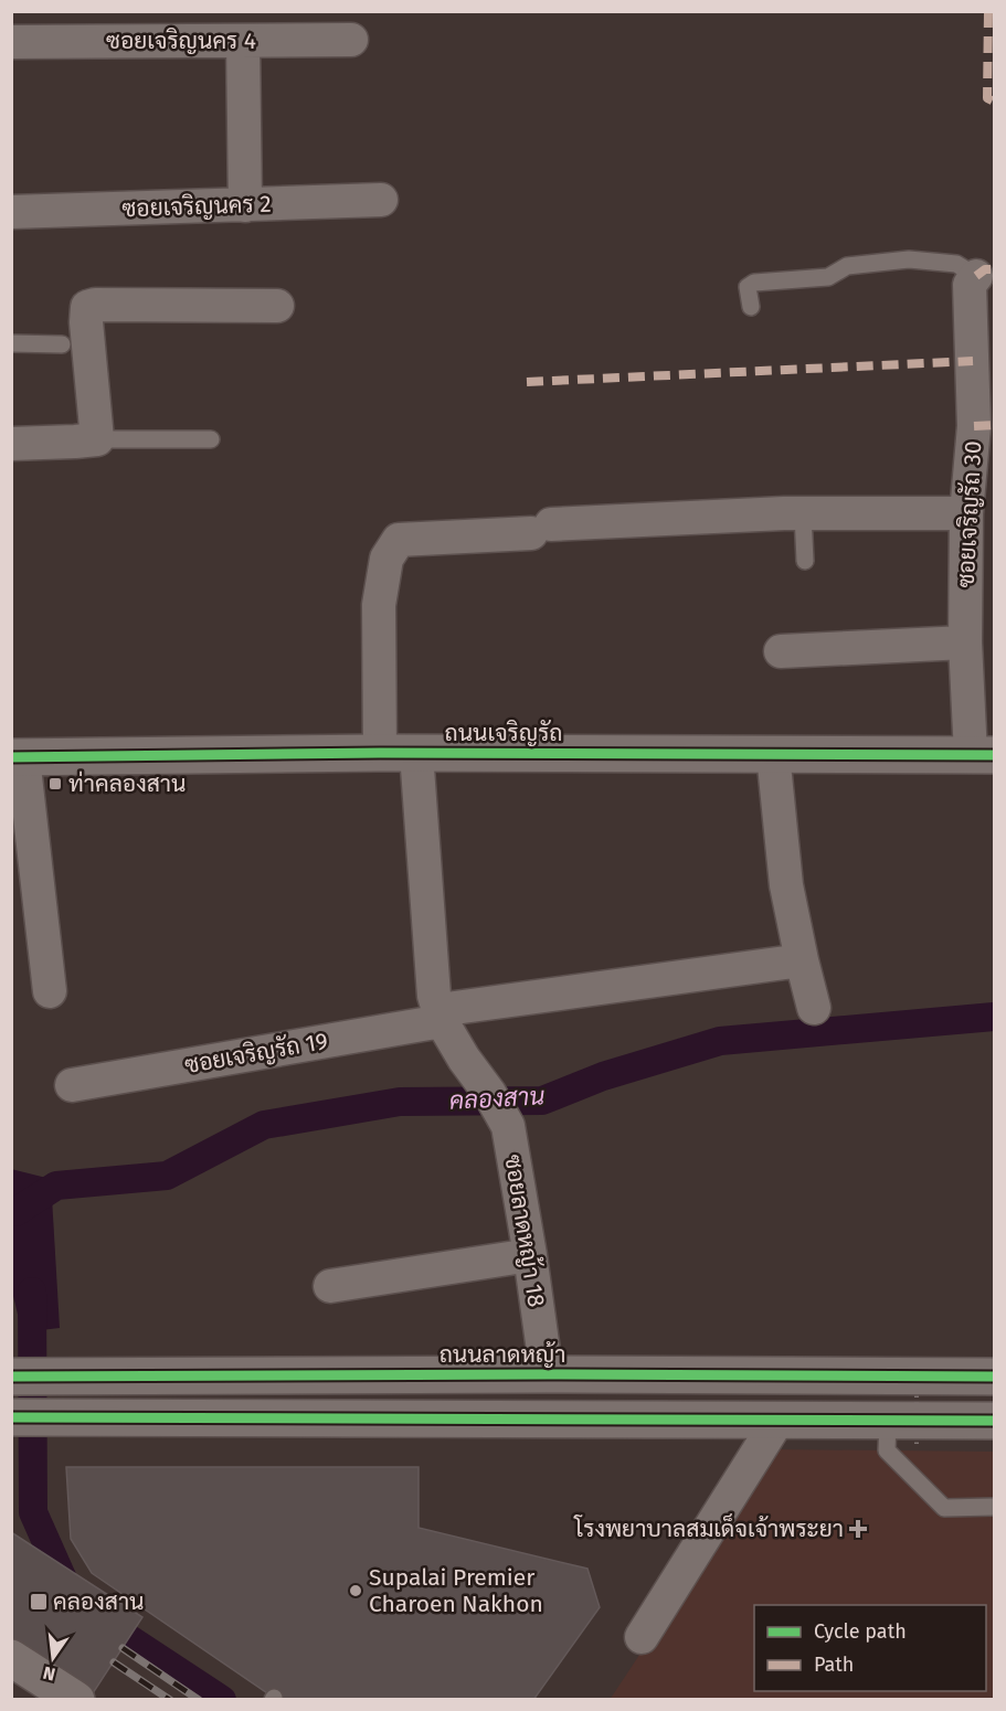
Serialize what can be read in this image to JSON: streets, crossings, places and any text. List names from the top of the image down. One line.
{"streets":{"main road":["ถนนเจริญรัถ","ถนนลาดหญ้า"],"street":["ซอยเจริญนคร 4","ซอยเจริญนคร 2","ซอยเจริญรัถ 30","ซอยเจริญรัถ 19","ซอยลาดหญ้า 18"]},"crossings":[["ซอยเจริญรัถ 30","ถนนเจริญรัถ"],["ซอยเจริญรัถ 19","ซอยลาดหญ้า 18"],["ซอยลาดหญ้า 18","ถนนลาดหญ้า"]],"water":["คลองสาน"],"places":{"transit":["ท่าคลองสาน","คลองสาน"],"health":["โรงพยาบาลสมเด็จเจ้าพระยา"],"other":["Supalai Premier Charoen Nakhon"]},"legend":["Cycle path","Path"],"north":"bottom"}
